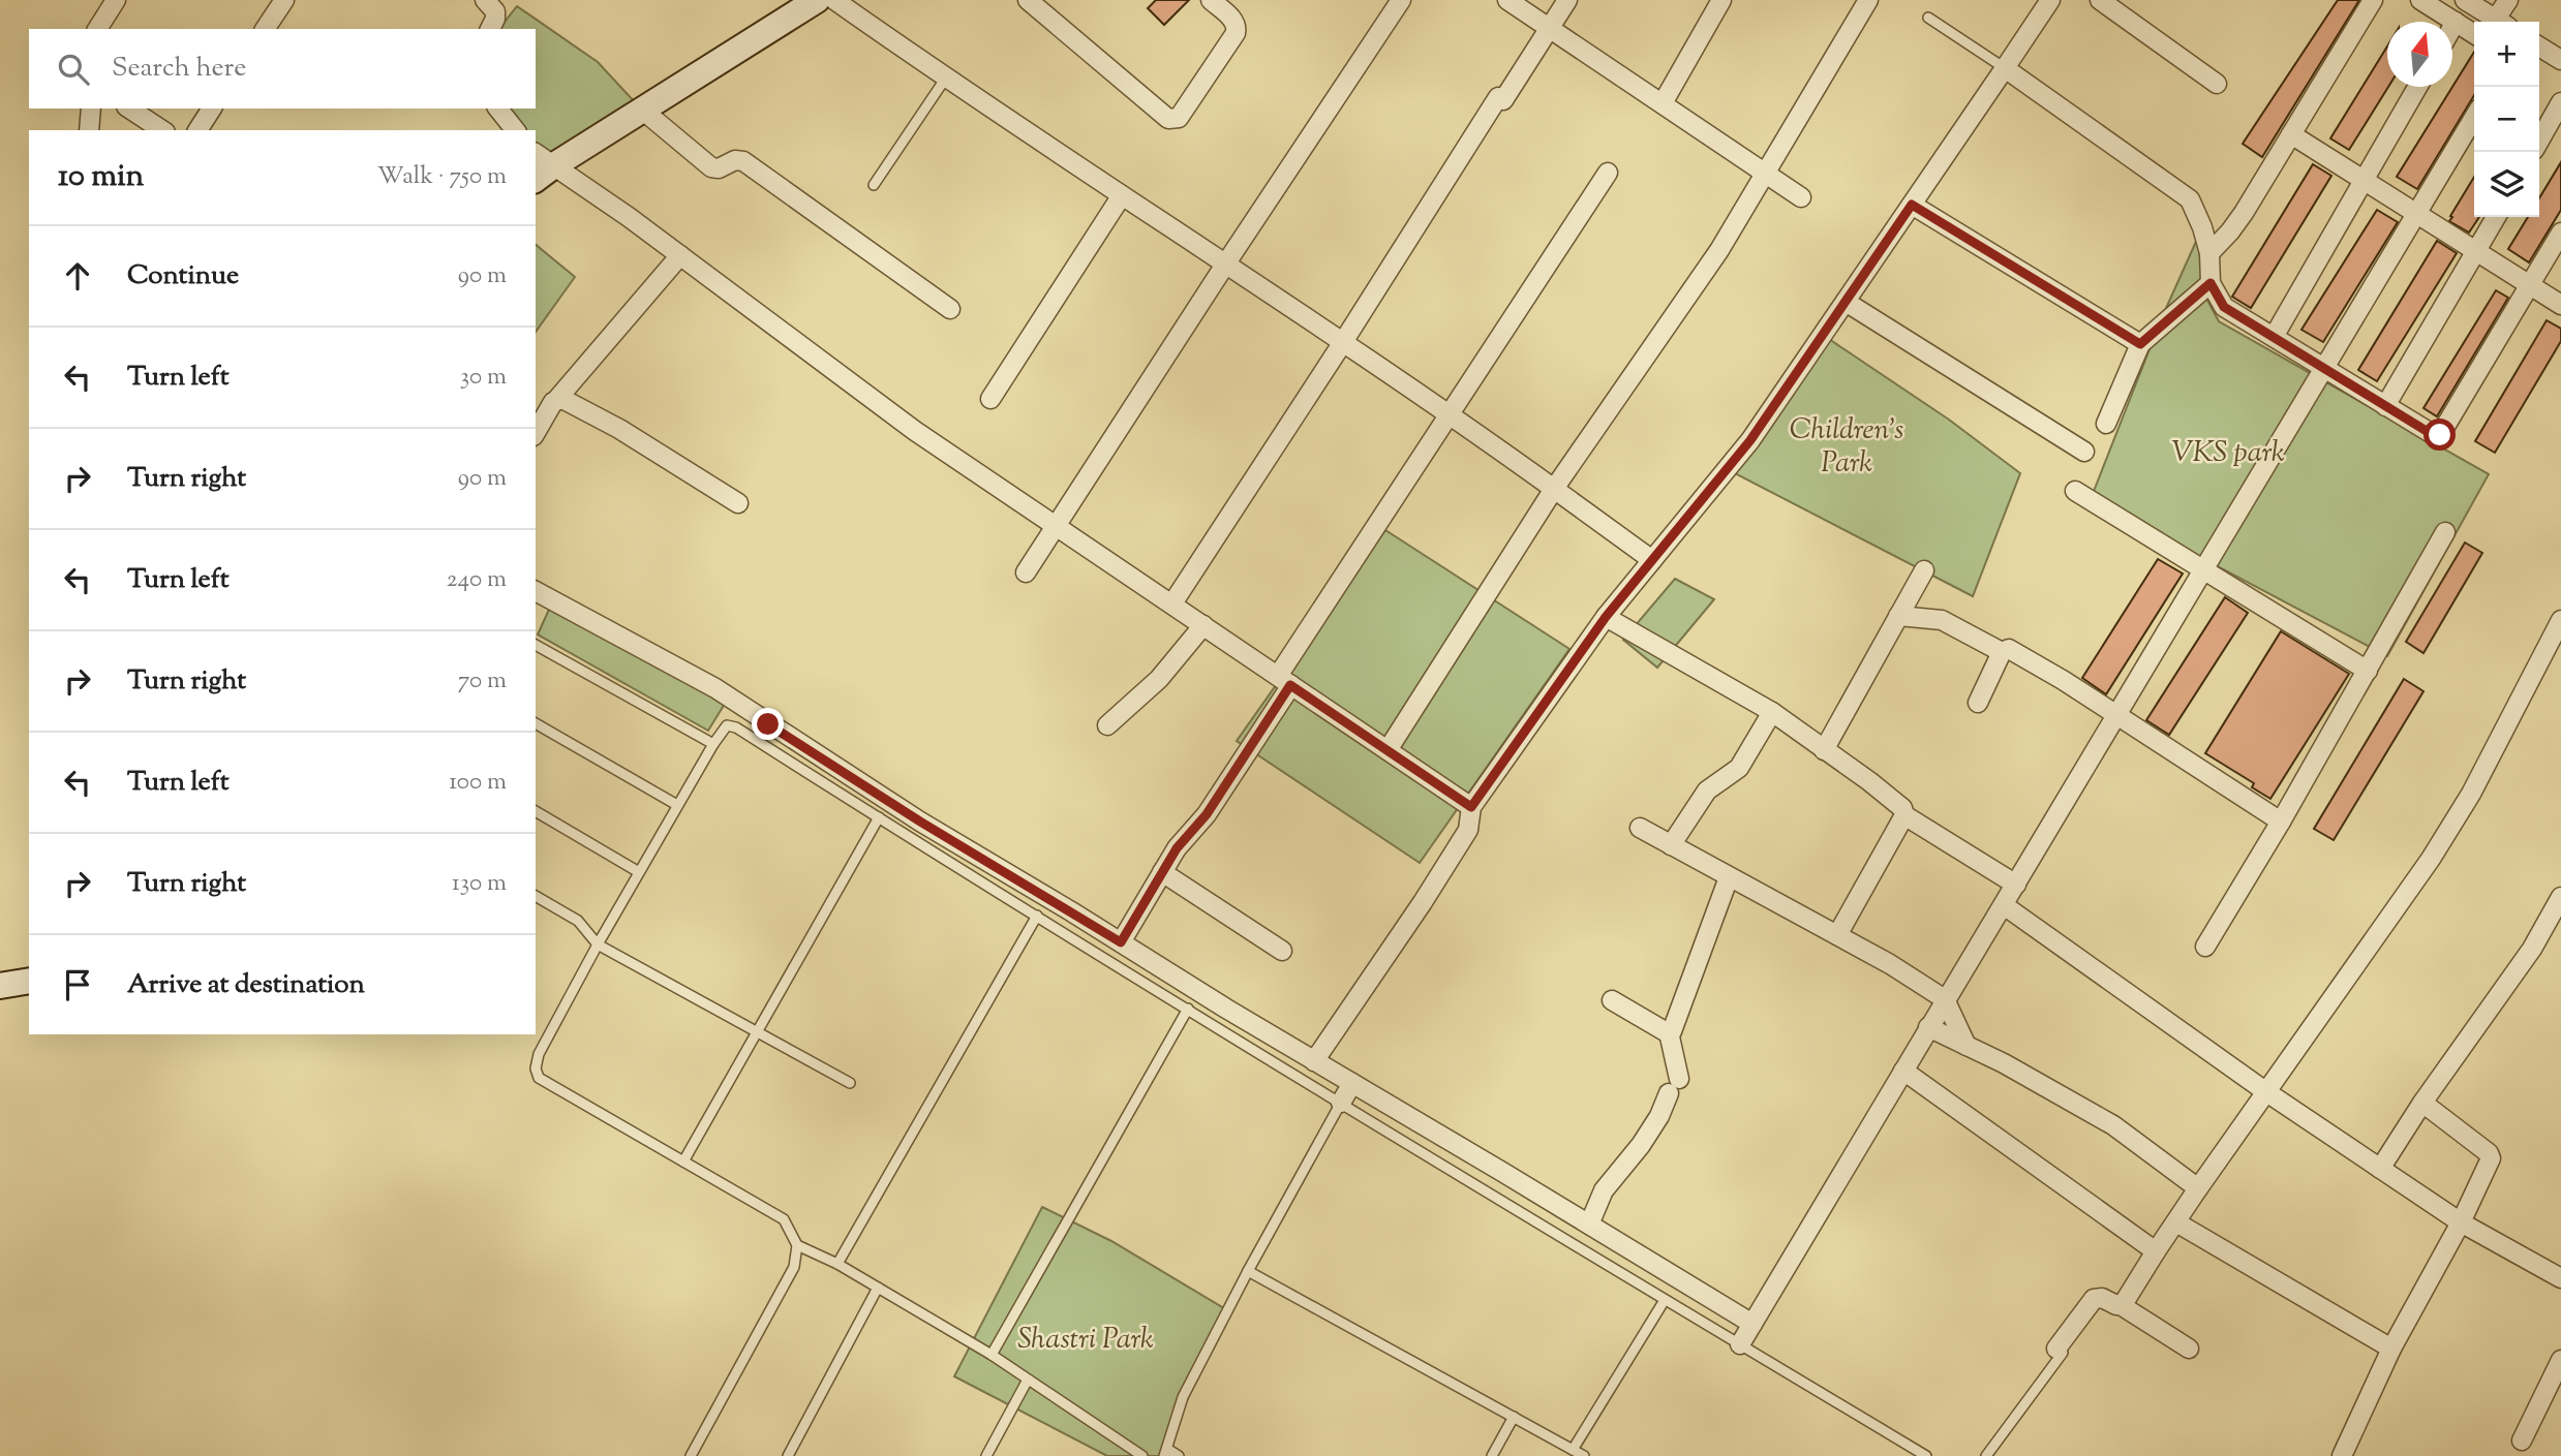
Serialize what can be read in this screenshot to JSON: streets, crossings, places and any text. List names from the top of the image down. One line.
{"parks":["Children's Park","VKS park","Shastri Park"],"north":"top","page":{"map_buttons":["+","−"],"search":"Search here","heading":["10 min","Walk · 750 m"],"list":[["Continue","90 m"],["Turn left","30 m"],["Turn right","90 m"],["Turn left","240 m"],["Turn right","70 m"],["Turn left","100 m"],["Turn right","130 m"],"Arrive at destination"]}}
